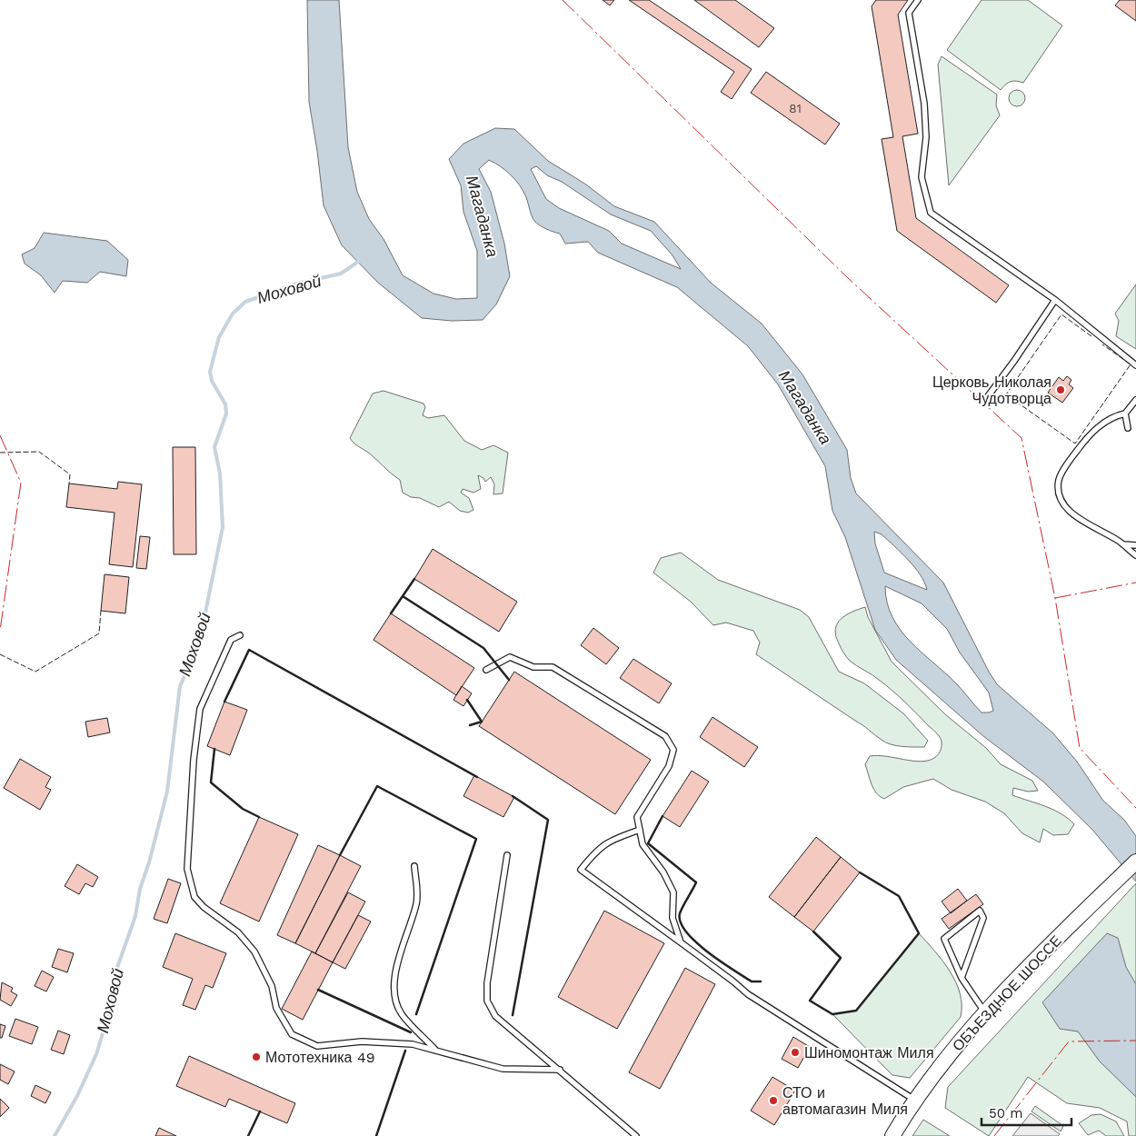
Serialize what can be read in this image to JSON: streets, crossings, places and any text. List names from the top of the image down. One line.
{"streets":{"street":["ОБЪЕЗДНОЕ ШОССЕ"]},"water":["Магаданка","Моховой"],"places":["Церковь Николая Чудотворца","Шиномонтаж Миля","Мототехника 49","СТО и автомагазин Миля"],"house_numbers":["81"],"scale_bar":"50 m"}
